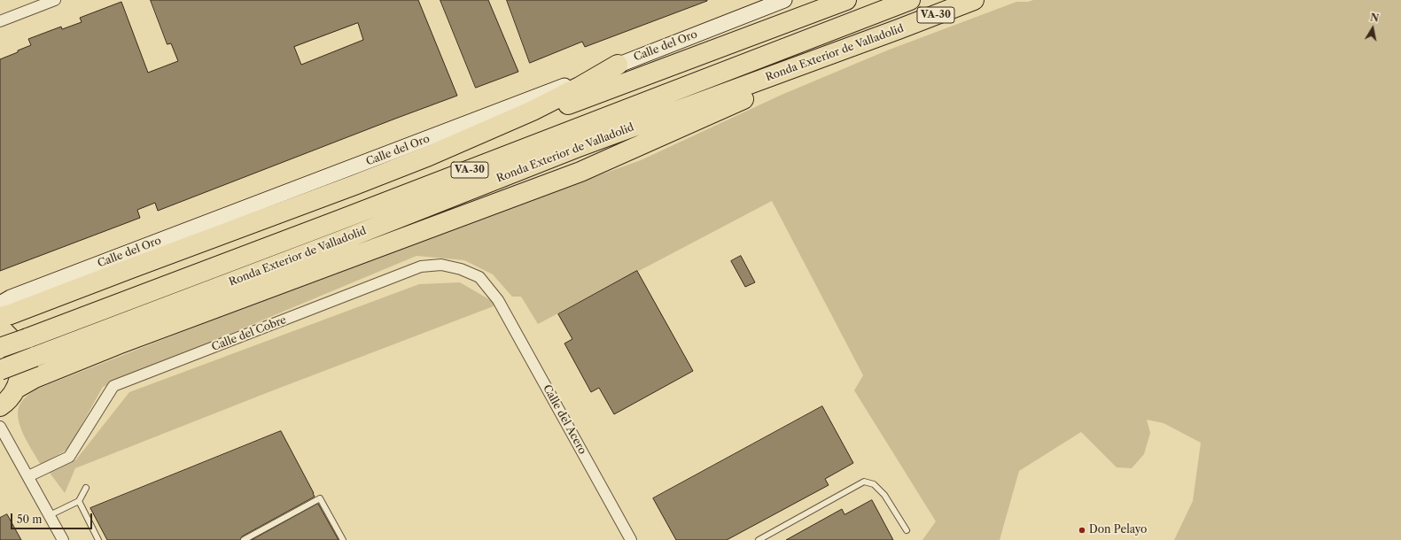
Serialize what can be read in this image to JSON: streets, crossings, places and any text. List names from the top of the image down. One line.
{"streets":{"highway":["VA-30","Ronda Exterior de Valladolid"],"street":["Calle del Oro","Calle del Cobre","Calle del Acero"]},"crossings":[["Calle del Cobre","Calle del Acero"]],"places":["Don Pelayo"],"scale_bar":"50 m","north":"top"}
